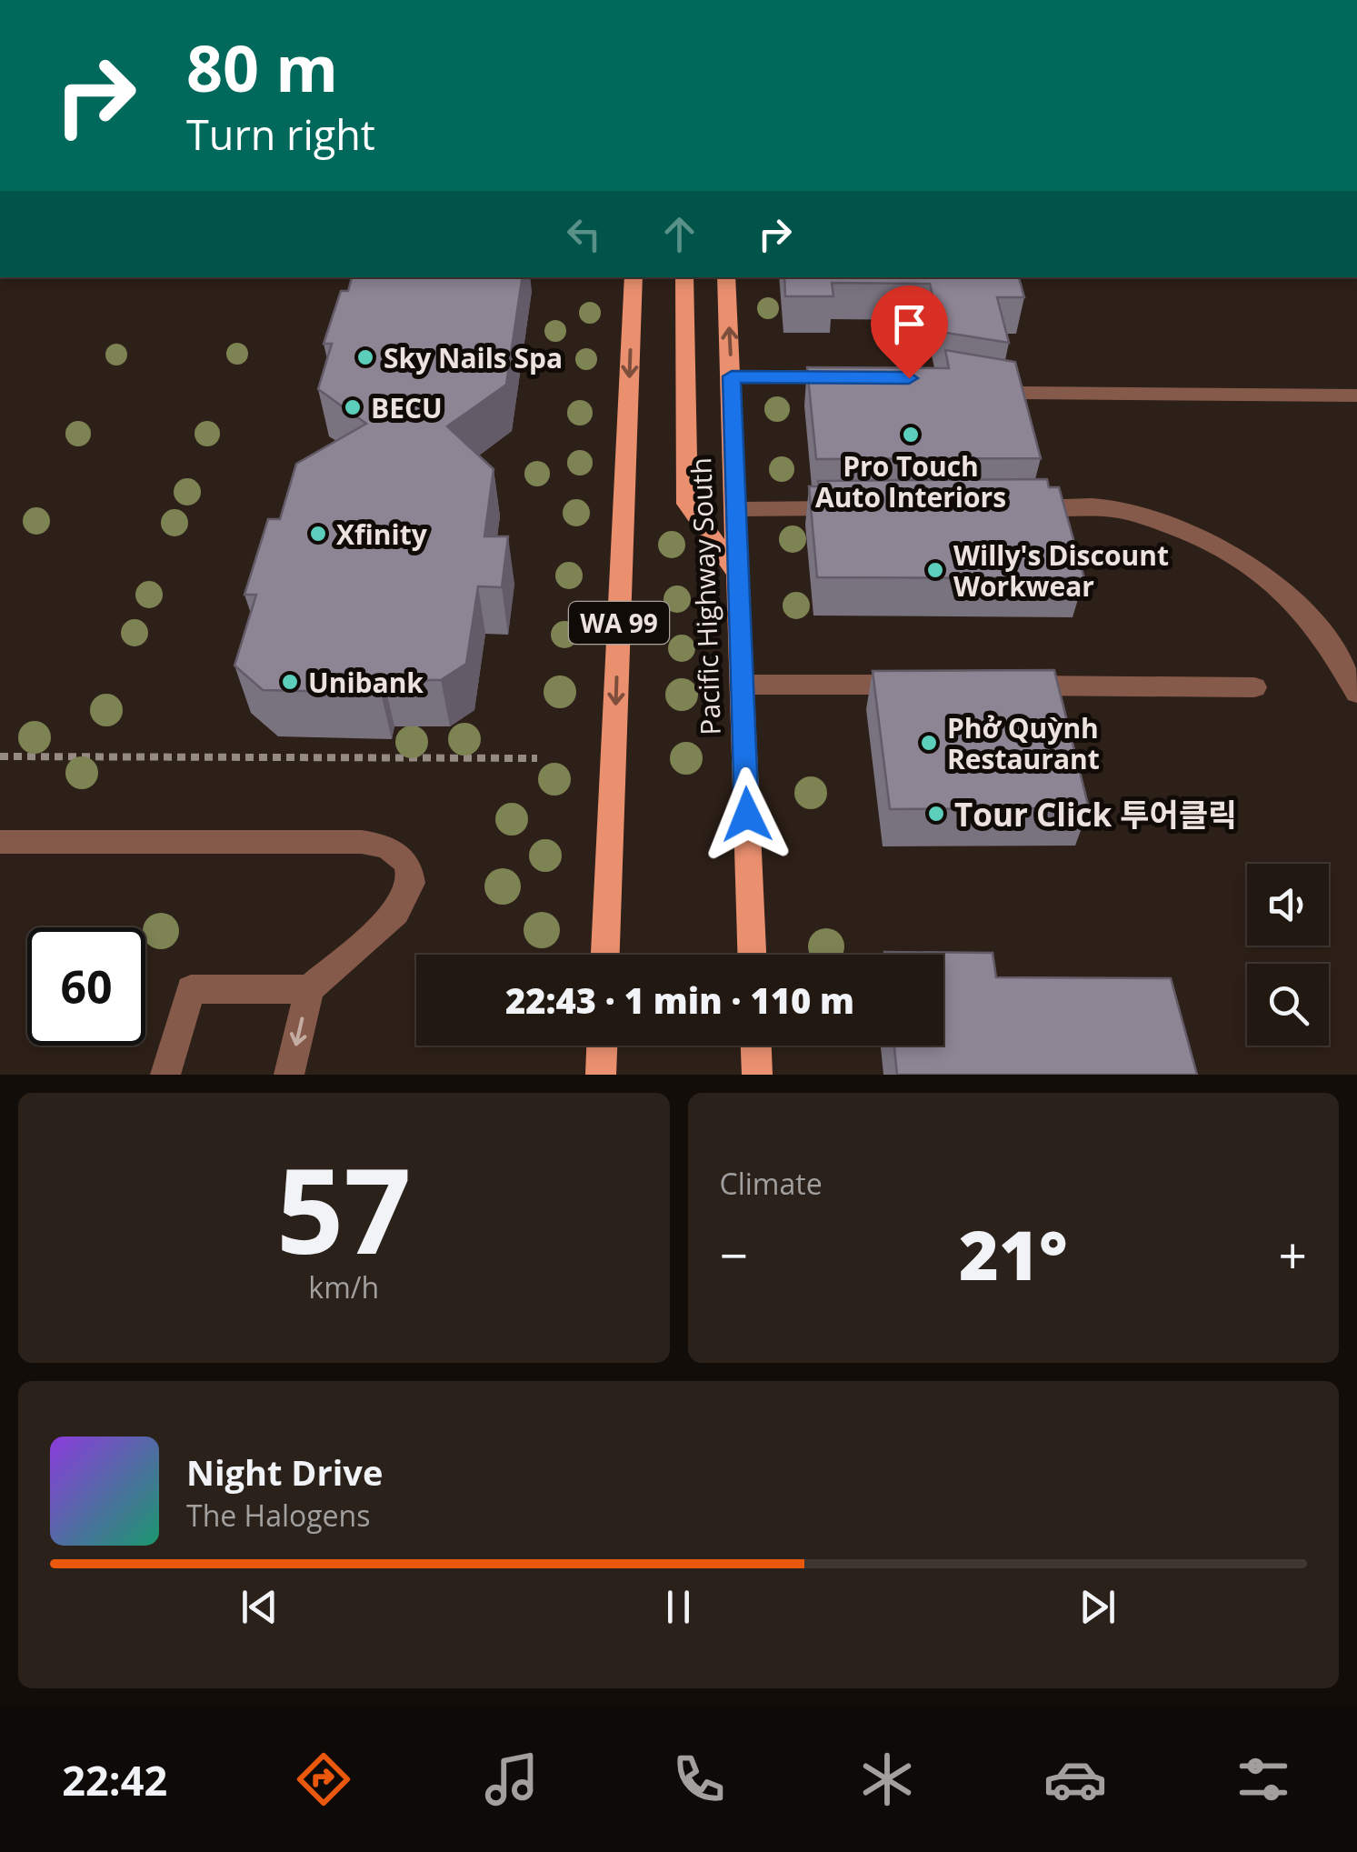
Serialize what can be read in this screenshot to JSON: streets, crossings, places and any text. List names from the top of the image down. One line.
{"streets":{"main road":["Pacific Highway South","WA 99"]},"places":["Sky Nails Spa","BECU","Pro Touch Auto Interiors","Xfinity","Willy's Discount Workwear","Unibank","Phở Quỳnh Restaurant","Tour Click 투어클릭"],"page":{"turn":["80 m","Turn right"],"limit":"60","trip":"22:43 · 1 min · 110 m","tile":[["57","km/h"],"Climate"],"heat":["−","21°","+"],"song":["Night Drive","The Halogens"],"tabs":"22:42"}}
